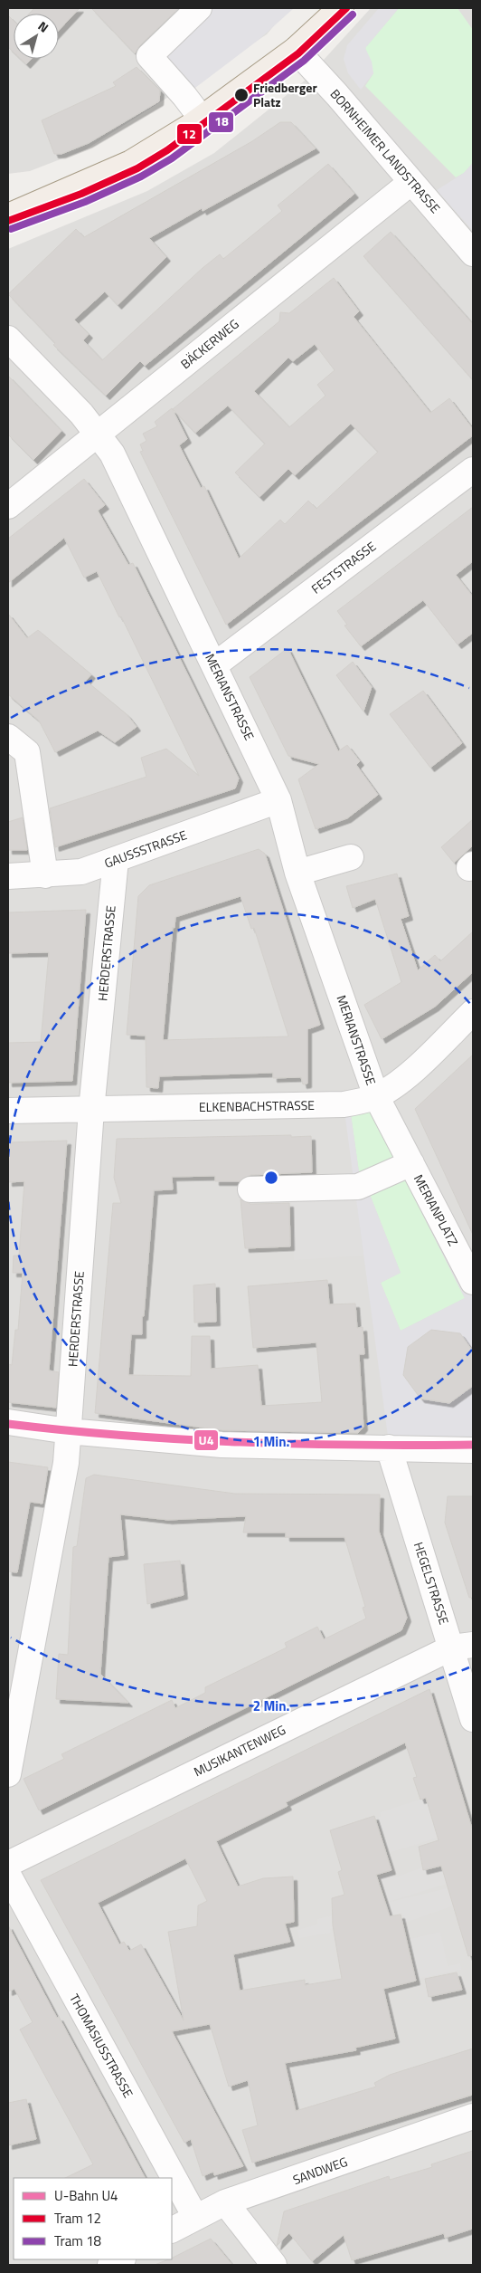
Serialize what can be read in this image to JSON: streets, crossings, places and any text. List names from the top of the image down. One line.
{"streets":{"street":["BORNHEIMER LANDSTRASSE","BÄCKERWEG","FESTSTRASSE","MERIANSTRASSE","GAUSSSTRASSE","HERDERSTRASSE","ELKENBACHSTRASSE","MERIANPLATZ","HEGELSTRASSE","MUSIKANTENWEG","THOMASIUSSTRASSE","SANDWEG"]},"crossings":[["BORNHEIMER LANDSTRASSE","BÄCKERWEG"],["BÄCKERWEG","MERIANSTRASSE"],["FESTSTRASSE","MERIANSTRASSE"],["MERIANSTRASSE","GAUSSSTRASSE"],["MERIANSTRASSE","ELKENBACHSTRASSE"],["MERIANSTRASSE","MERIANPLATZ"],["GAUSSSTRASSE","HERDERSTRASSE"],["HERDERSTRASSE","ELKENBACHSTRASSE"],["ELKENBACHSTRASSE","MERIANPLATZ"],["HEGELSTRASSE","MUSIKANTENWEG"],["THOMASIUSSTRASSE","SANDWEG"]],"places":["Friedberger Platz"],"lines":["tram line 12","tram line 18","metro line U4"],"legend":["U-Bahn U4","Tram 12","Tram 18"],"north":"top right","rings":["1 Min.","2 Min."]}
